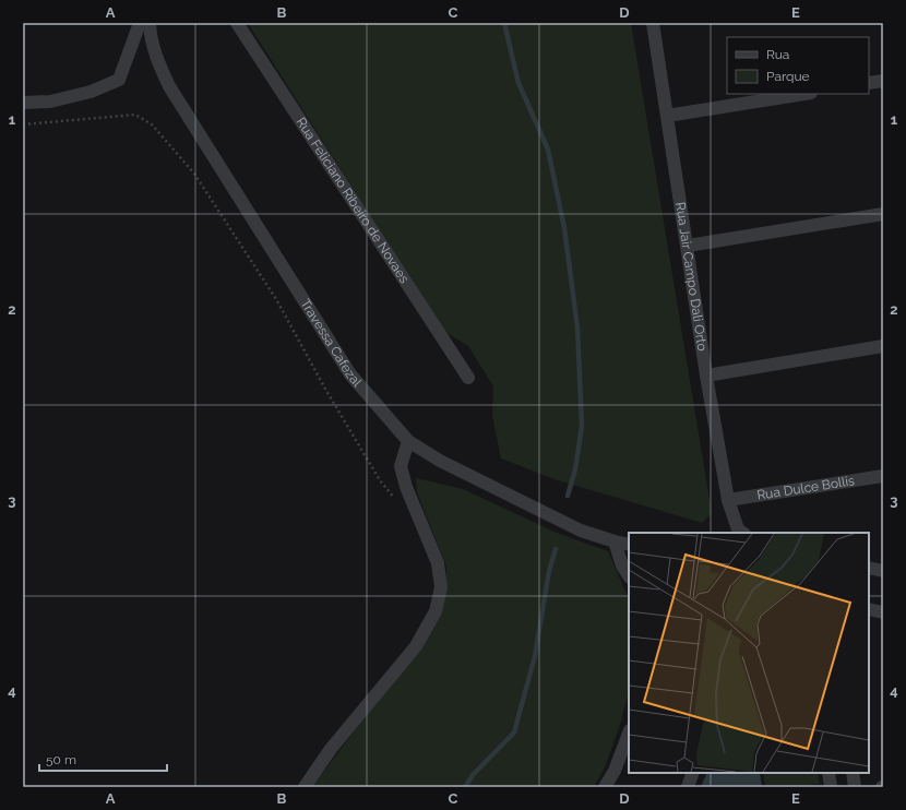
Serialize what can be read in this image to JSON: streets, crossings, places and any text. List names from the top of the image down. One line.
{"streets":{"street":["Rua Feliciano Ribeiro de Novaes","Rua Jair Campo Dali Orto","Travessa Cafezal","Rua Dulce Bollis"]},"crossings":[["Rua Jair Campo Dali Orto","Rua Dulce Bollis"]],"legend":["Rua","Parque"],"scale_bar":"50 m","grid":{"columns":["A","B","C","D","E"],"rows":["1","2","3","4"]}}
